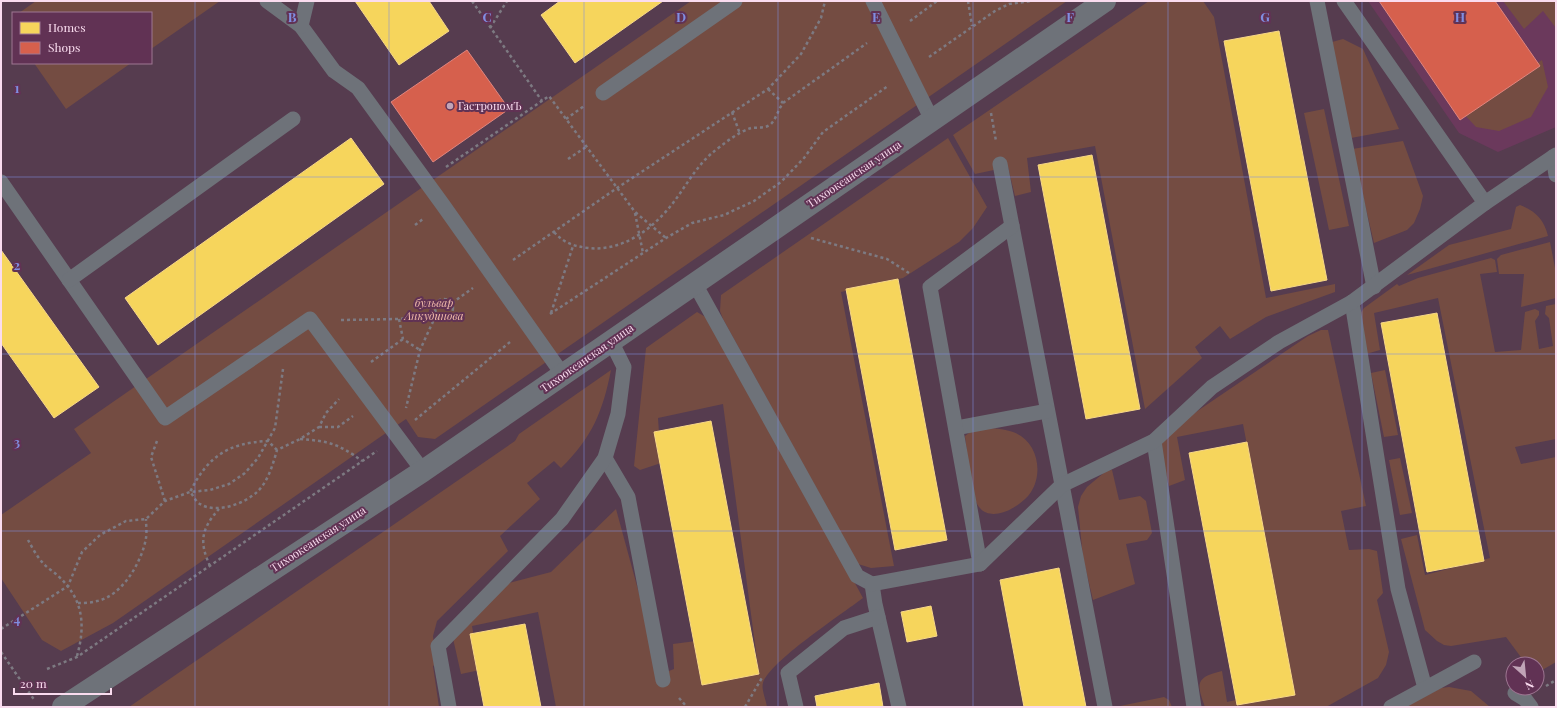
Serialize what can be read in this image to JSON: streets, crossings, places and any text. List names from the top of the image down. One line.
{"streets":{"street":["Тихоокеанская улица"]},"parks":["бульвар Анкудинова"],"places":["ГастрономЪ"],"legend":["Homes","Shops"],"scale_bar":"20 m","north":"bottom right","grid":{"columns":["B","C","D","E","F","G","H"],"rows":["1","2","3","4"]}}
